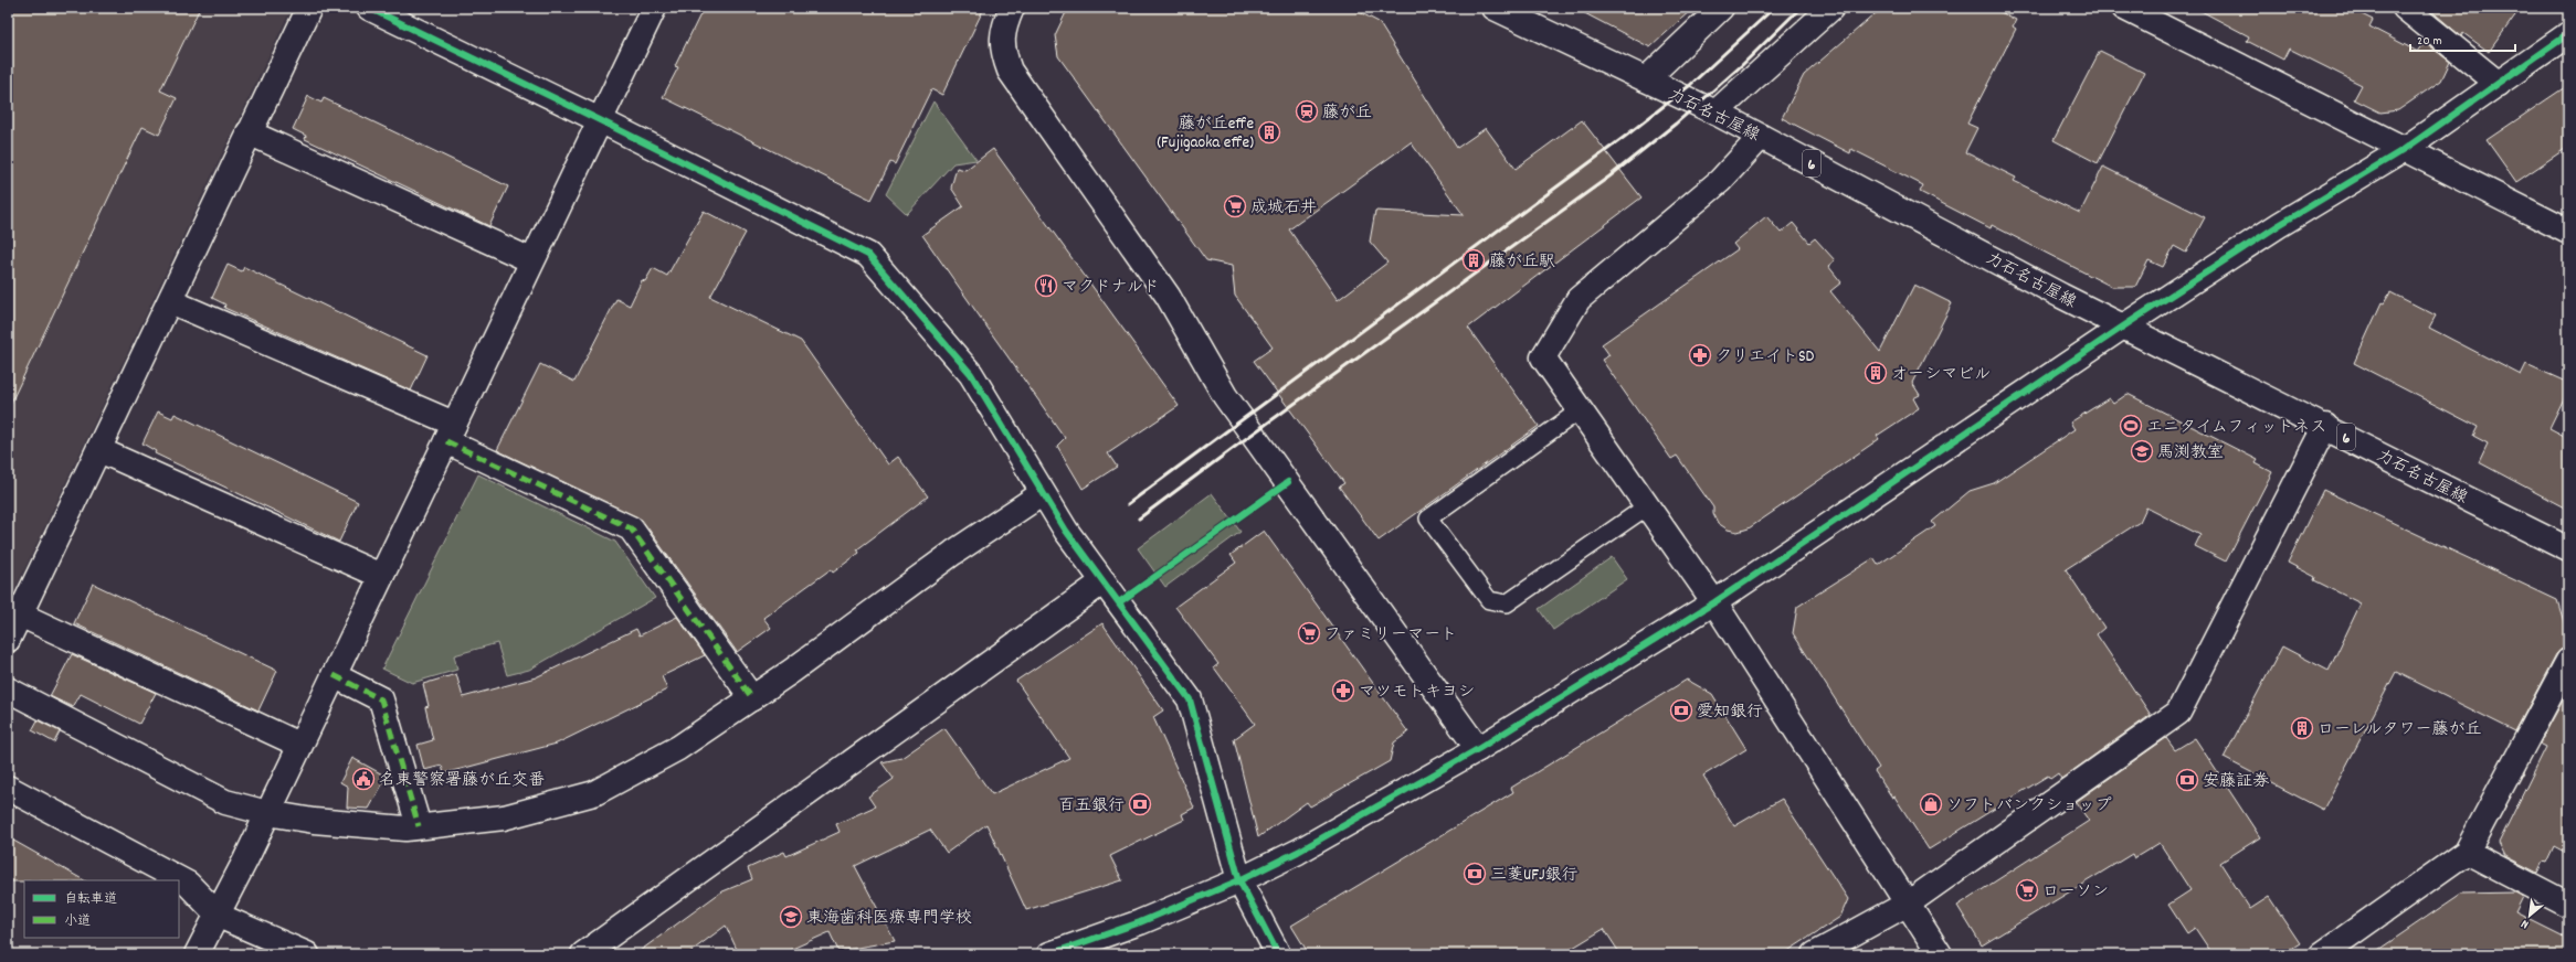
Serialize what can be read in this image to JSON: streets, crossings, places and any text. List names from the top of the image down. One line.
{"streets":{"street":["力石名古屋線","6"]},"places":{"station":["藤が丘"],"building":["藤が丘effe (Fujigaoka effe)","藤が丘駅","オーシマビル","ローレルタワー藤が丘"],"supermarket":["成城石井","ファミリーマート","ローソン"],"restaurant":["マクドナルド"],"pharmacy":["クリエイトSD","マツモトキヨシ"],"sports":["エニタイムフィットネス"],"school or university":["馬渕教室","東海歯科医療専門学校"],"bank":["愛知銀行","安藤証券","百五銀行","三菱UFJ銀行"],"public building":["名東警察署藤が丘交番"],"shop":["ソフトバンクショップ"]},"legend":["自転車道","小道"],"scale_bar":"20 m","north":"bottom left"}
